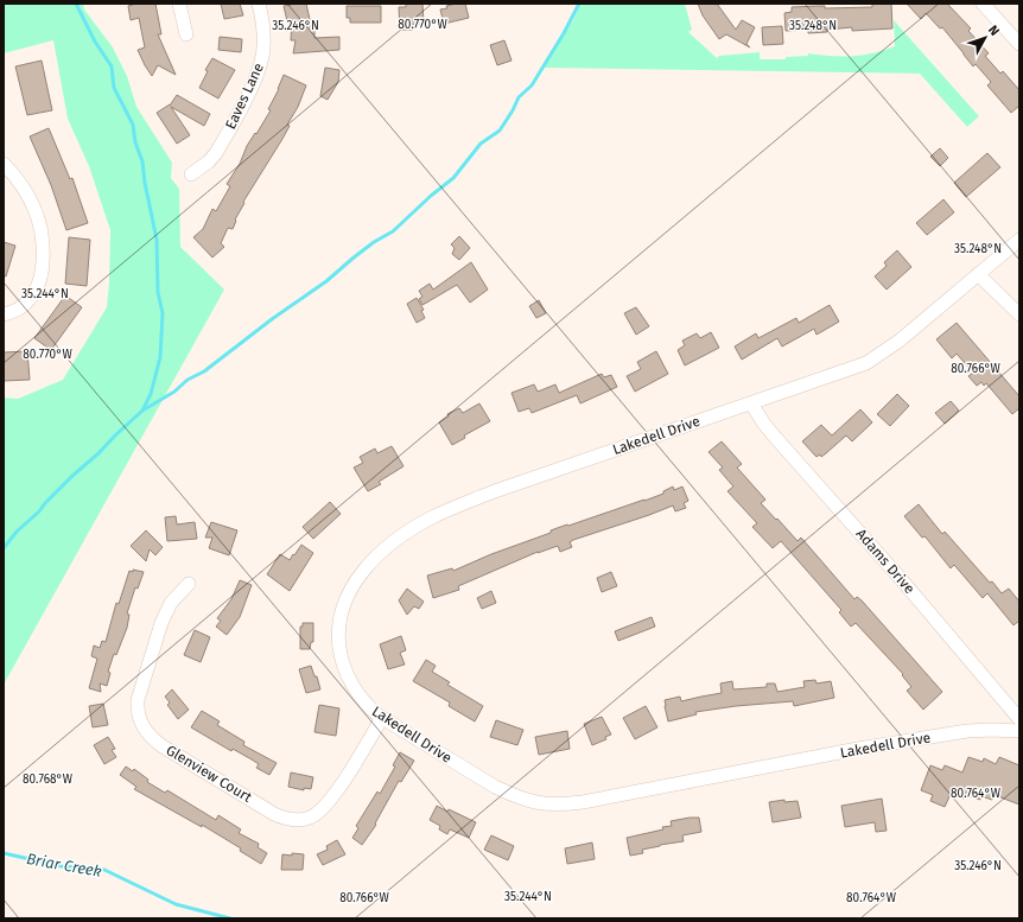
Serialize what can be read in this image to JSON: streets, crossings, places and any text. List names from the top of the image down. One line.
{"streets":{"street":["Eaves Lane","Lakedell Drive","Adams Drive","Glenview Court"]},"crossings":[["Lakedell Drive","Adams Drive"],["Lakedell Drive","Glenview Court"]],"water":["Briar Creek"],"north":"top right","coordinates":["80.770°W","35.246°N","35.248°N","35.244°N","80.766°W","80.768°W","80.764°W"]}
